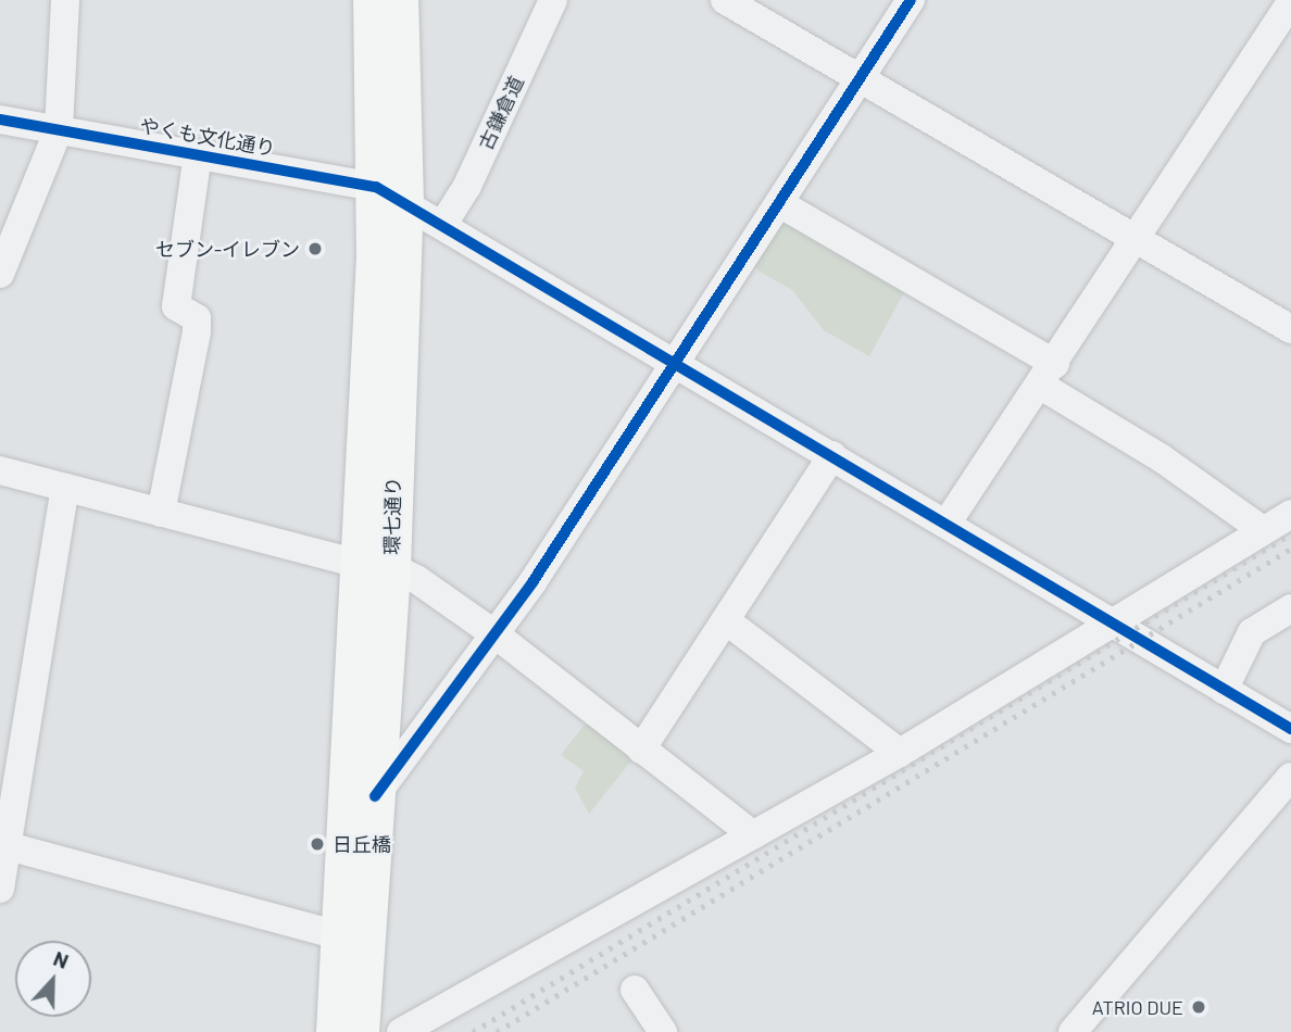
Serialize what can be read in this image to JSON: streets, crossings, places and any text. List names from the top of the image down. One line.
{"streets":{"main road":["環七通り"],"street":["古鎌倉道","やくも文化通り"]},"crossings":[["古鎌倉道","やくも文化通り"],["やくも文化通り","環七通り"]],"places":["セブン-イレブン","日丘橋","ATRIO DUE"],"north":"top"}
